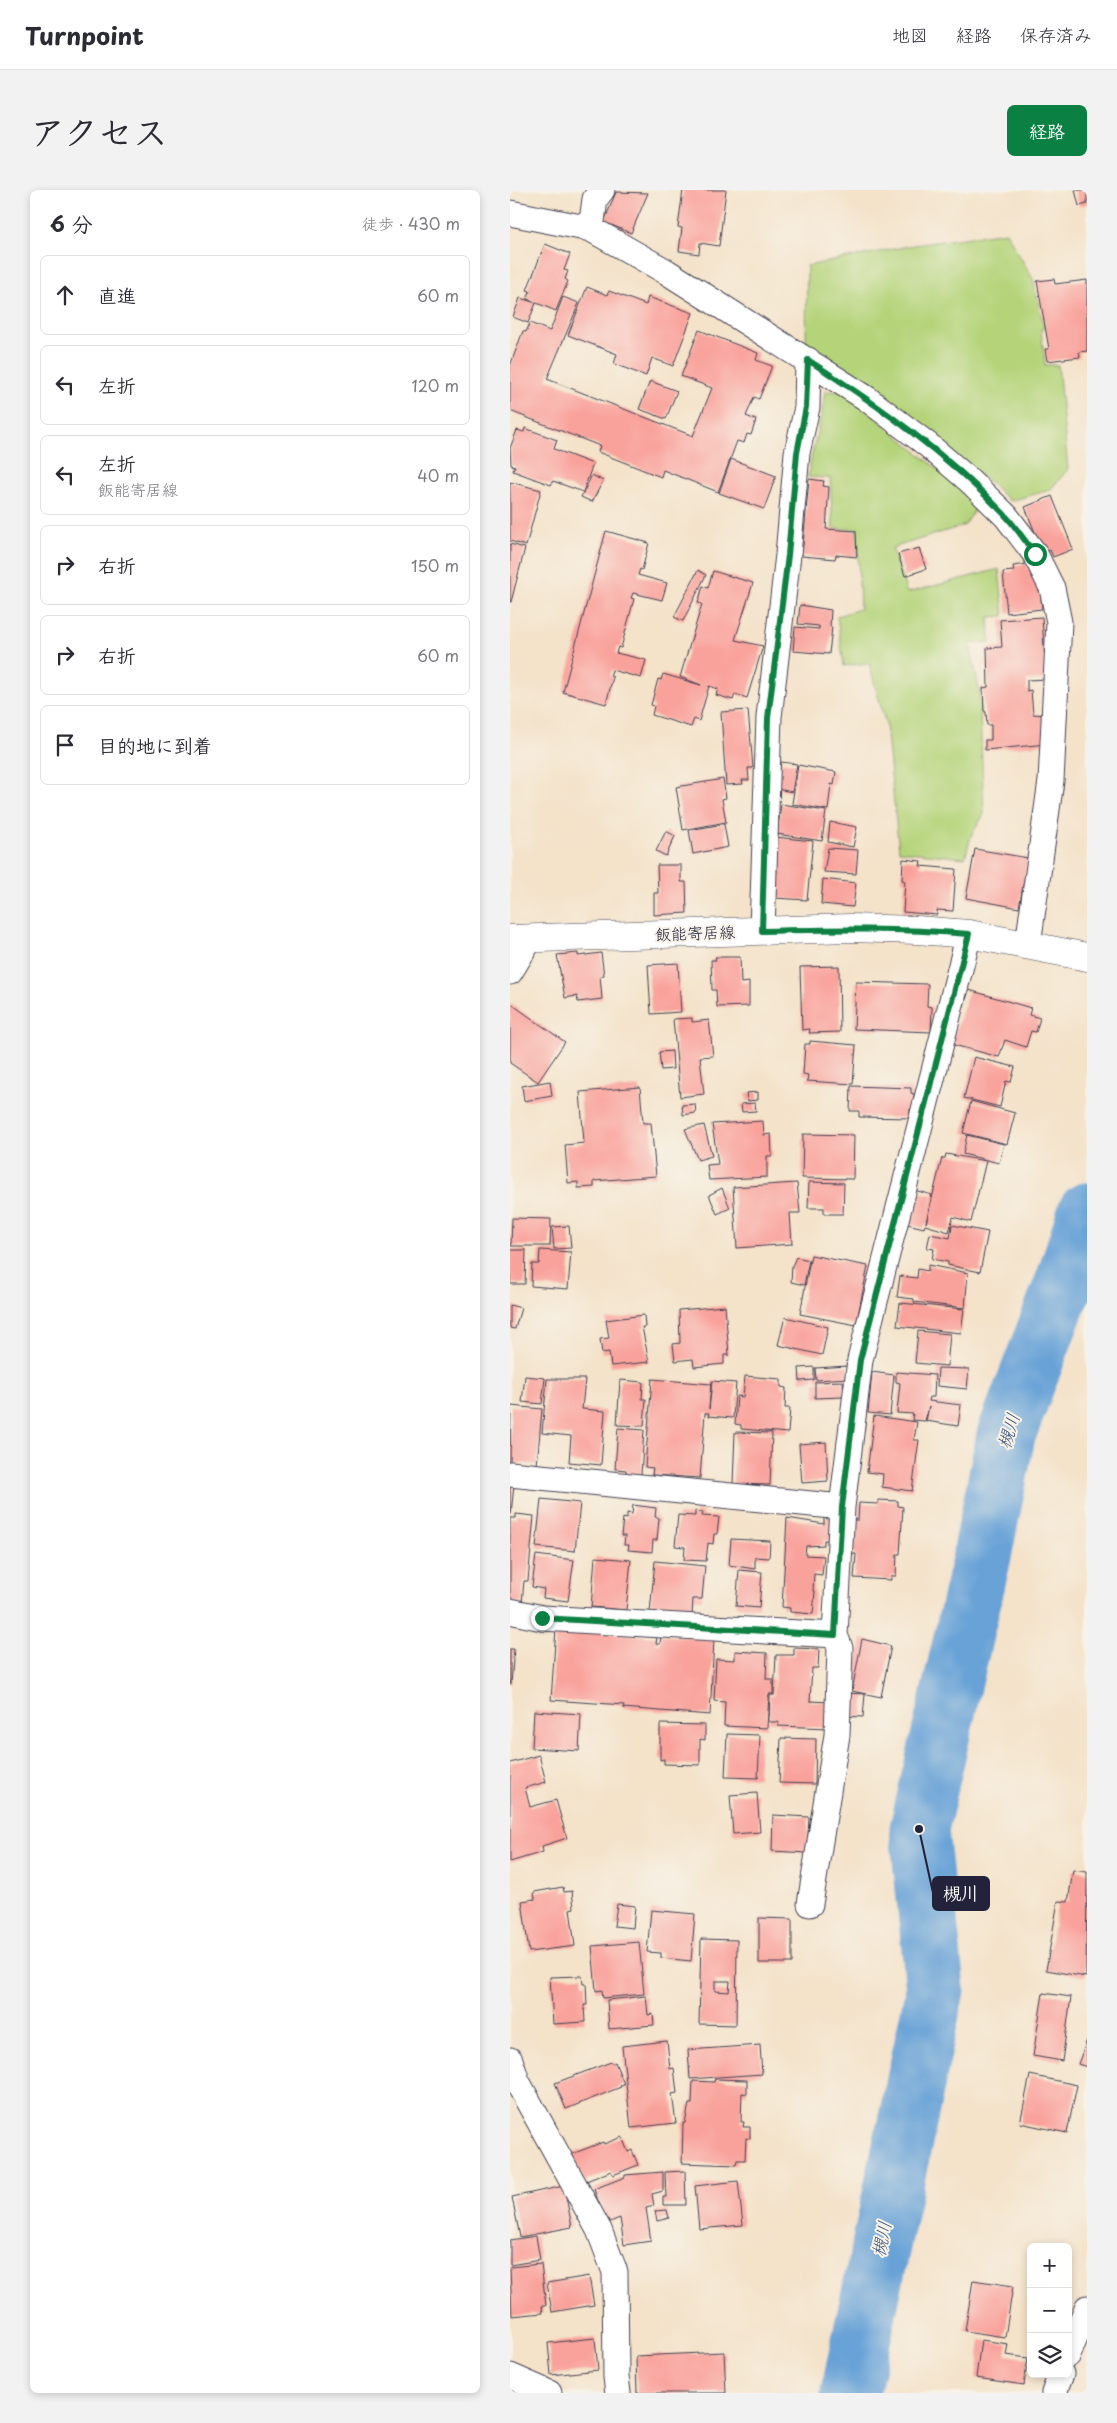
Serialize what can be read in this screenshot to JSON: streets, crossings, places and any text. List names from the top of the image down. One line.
{"streets":{"main road":["飯能寄居線"]},"water":["槻川"],"places":["槻川"],"page":{"header":"Turnpoint","nav":["地図","経路","保存済み"],"title":"アクセス","buttons":"経路","heading":["6 分","徒歩 · 430 m"],"list":[["直進","60 m"],["左折","120 m"],["左折","飯能寄居線","40 m"],["右折","150 m"],["右折","60 m"],"目的地に到着"],"map_buttons":["+","−"]}}
